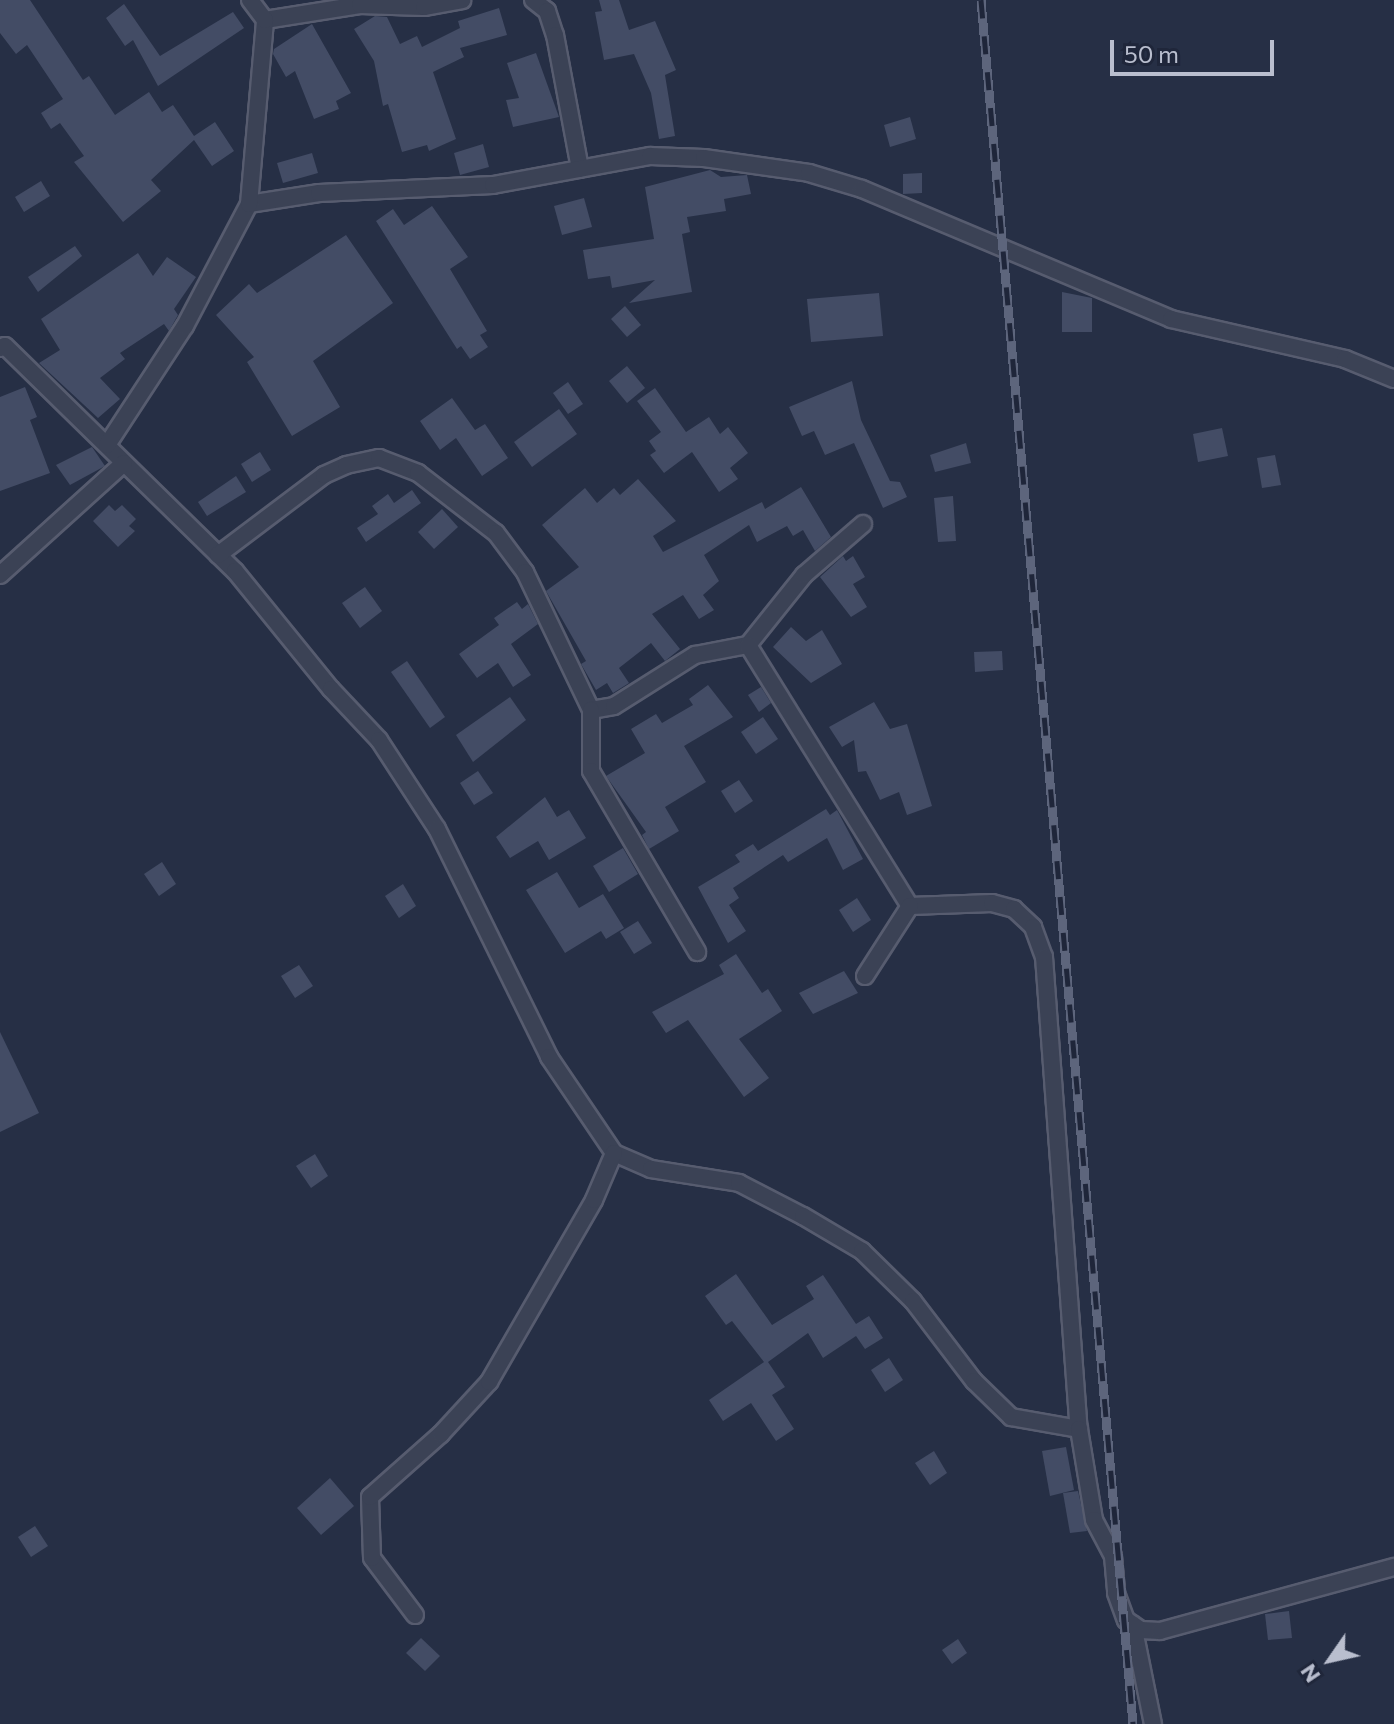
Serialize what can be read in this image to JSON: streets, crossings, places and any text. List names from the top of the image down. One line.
{"scale_bar":"50 m","north":"bottom left"}
